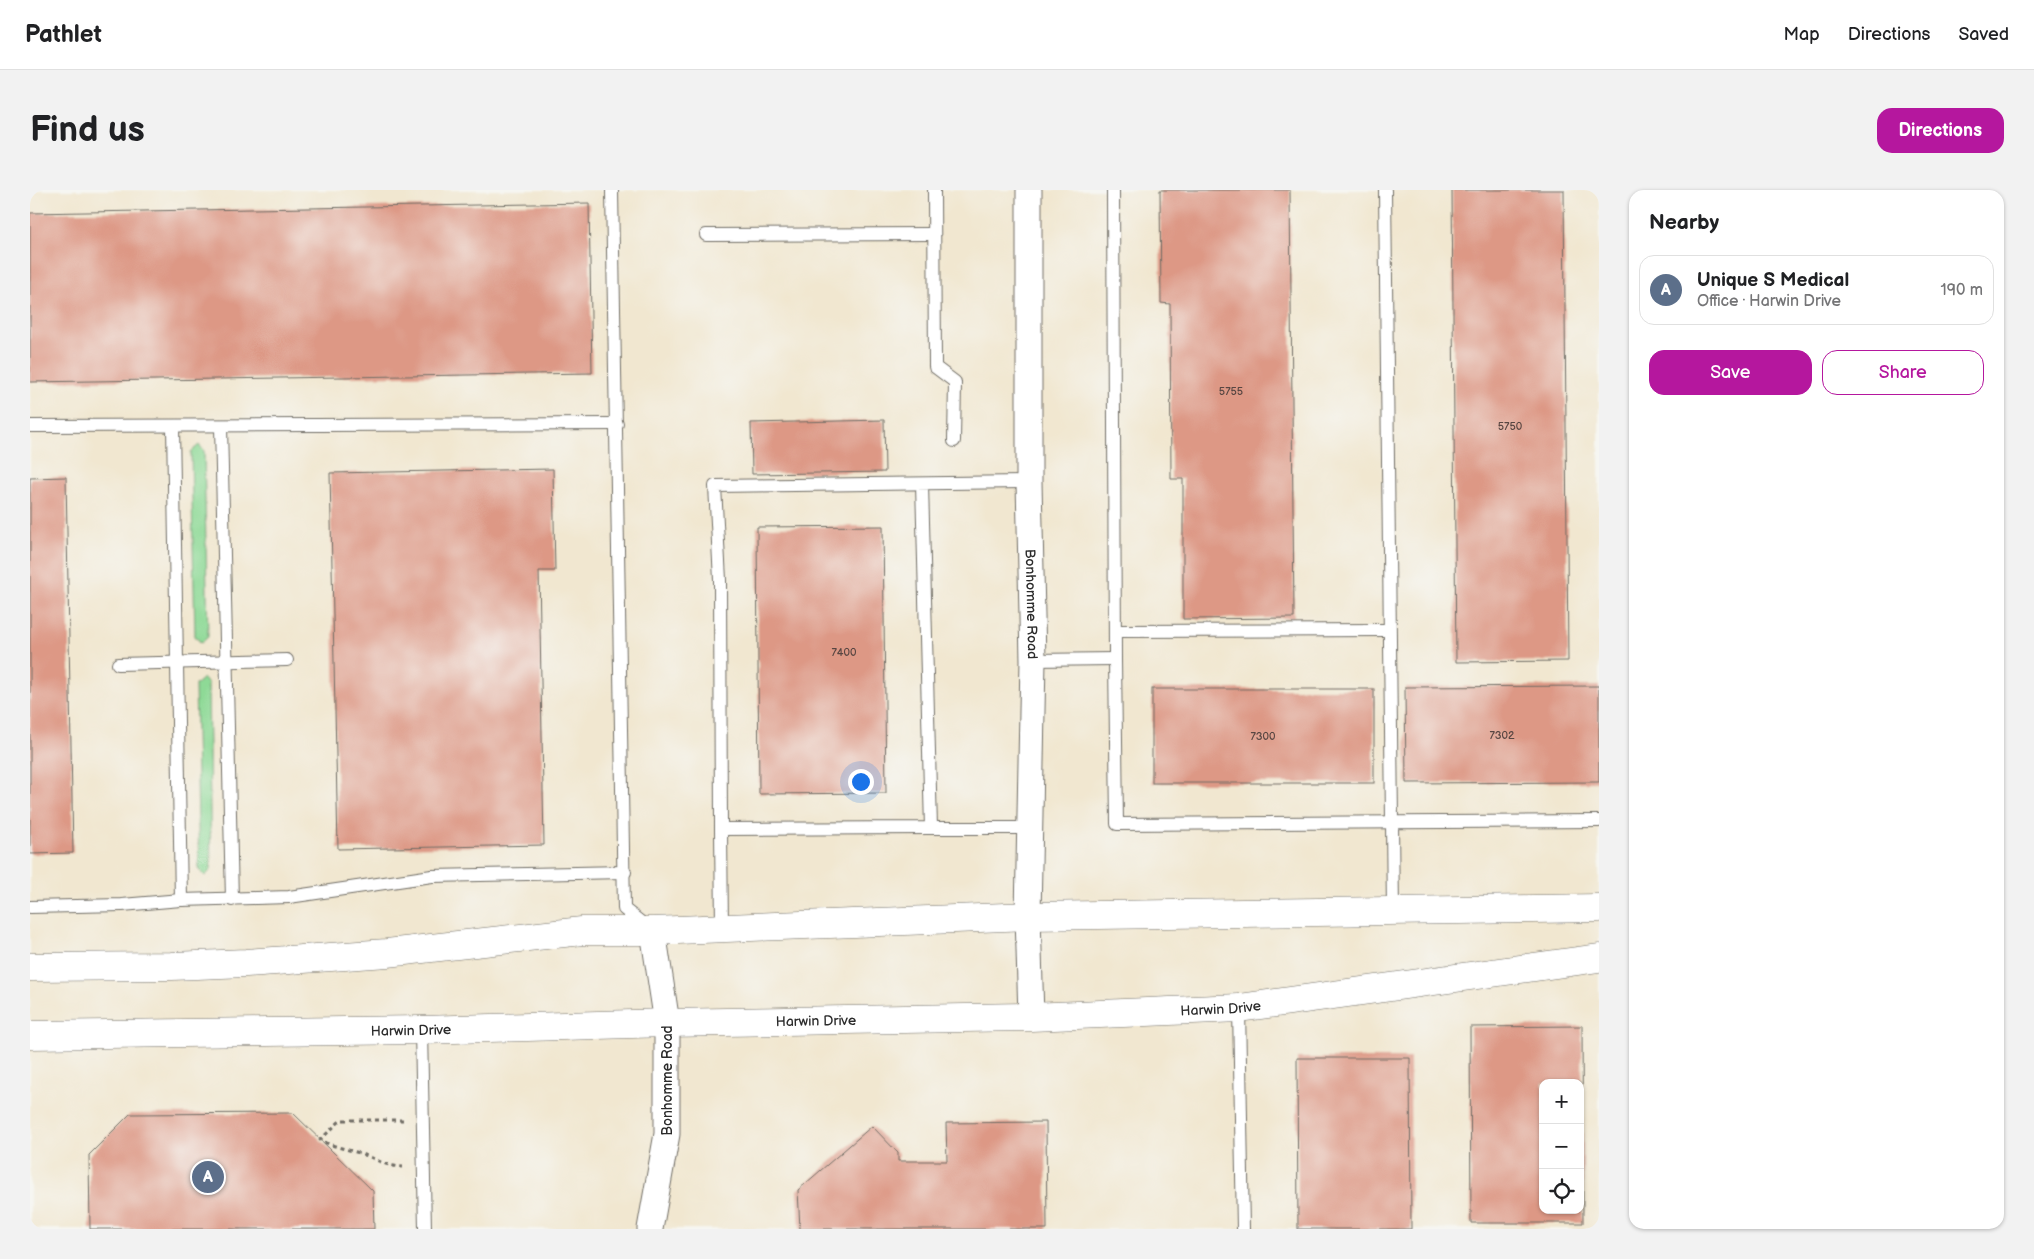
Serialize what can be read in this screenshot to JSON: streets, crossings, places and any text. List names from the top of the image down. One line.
{"streets":{"main road":["Harwin Drive"],"street":["Bonhomme Road"]},"crossings":[["Bonhomme Road","Harwin Drive"]],"house_numbers":["5755","5750","7400","7302","7300"],"page":{"header":"Pathlet","nav":["Map","Directions","Saved"],"buttons":["Directions",["Save","Share"]],"title":"Find us","heading":"Nearby","list":[{"mark":"A","name":"Unique S Medical","note":"Office · Harwin Drive","value":"190 m"}],"map_buttons":["+","−"],"pins":"A"}}
